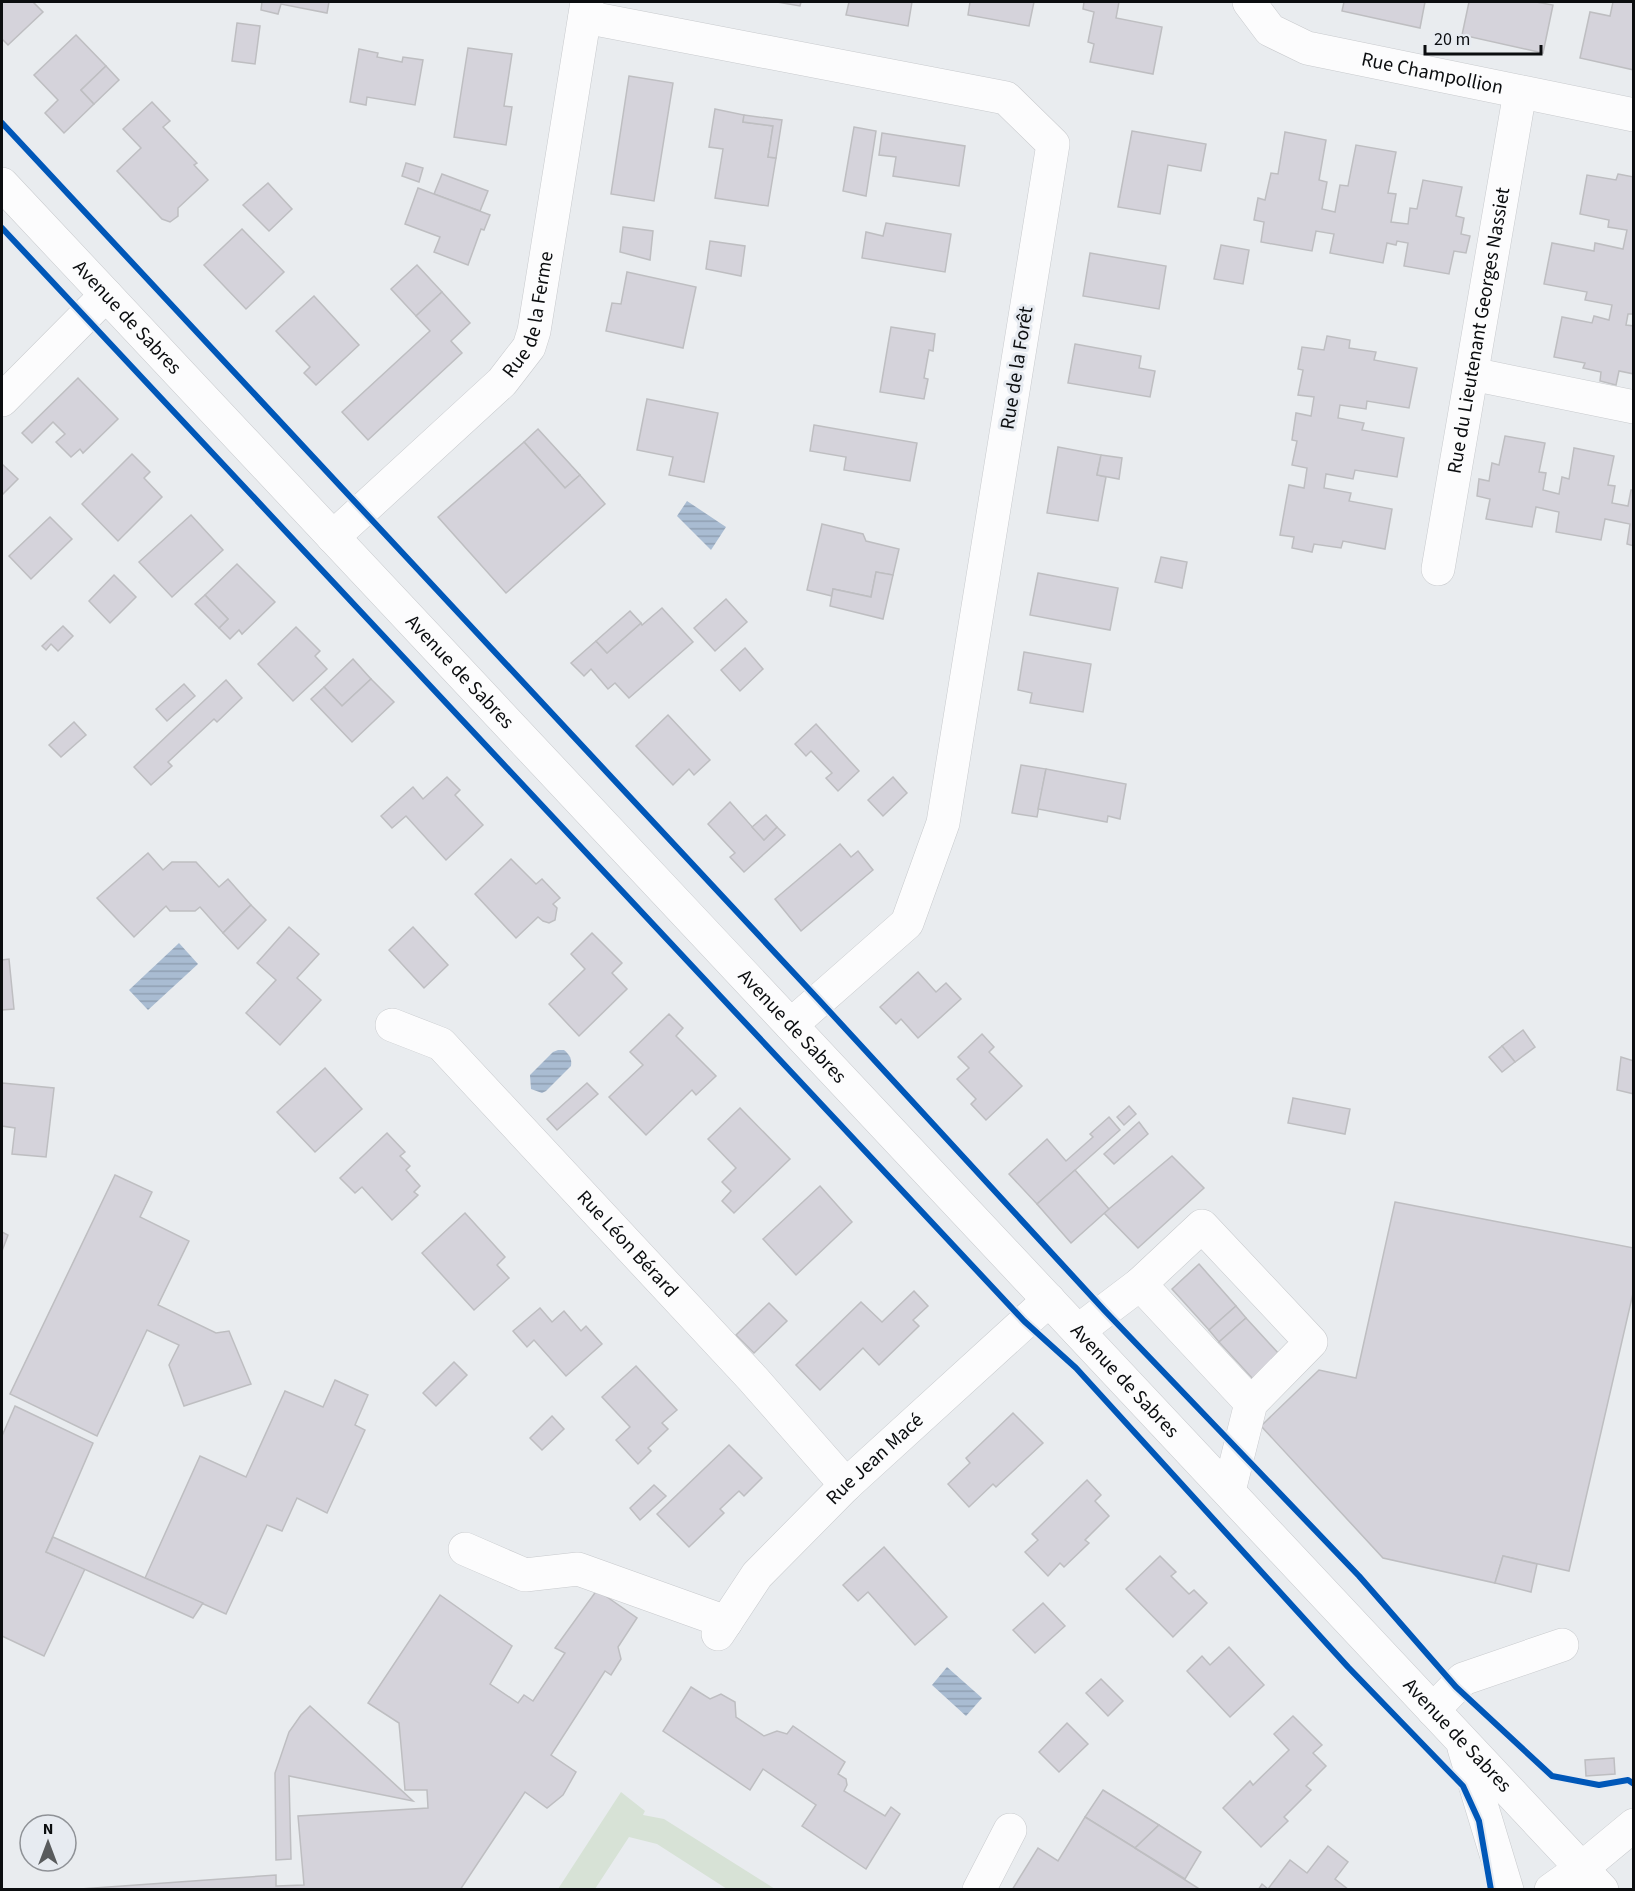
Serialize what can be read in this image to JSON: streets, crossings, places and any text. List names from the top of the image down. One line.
{"streets":{"street":["Rue Champollion","Rue de la Ferme","Avenue de Sabres","Rue du Lieutenant Georges Nassiet","Rue de la Forêt","Rue Léon Bérard","Rue Jean Macé"]},"crossings":[["Rue Champollion","Rue du Lieutenant Georges Nassiet"],["Rue de la Ferme","Avenue de Sabres"],["Rue de la Ferme","Rue de la Forêt"],["Avenue de Sabres","Rue de la Forêt"],["Avenue de Sabres","Rue Jean Macé"],["Rue Léon Bérard","Rue Jean Macé"]],"scale_bar":"20 m","north":"top"}
